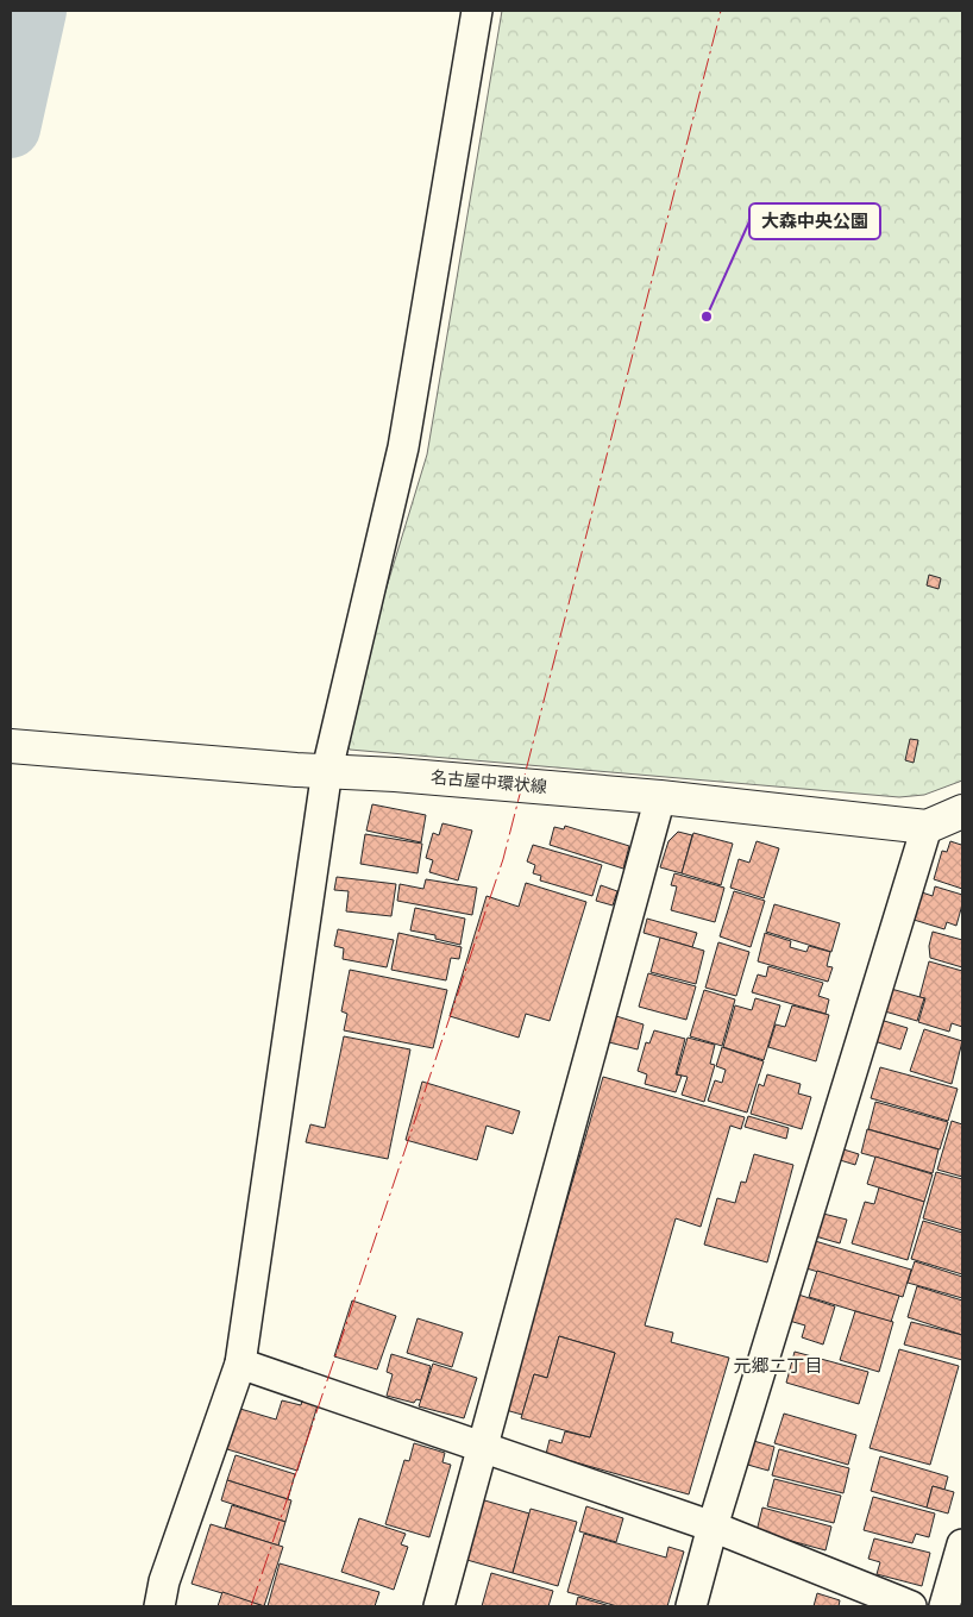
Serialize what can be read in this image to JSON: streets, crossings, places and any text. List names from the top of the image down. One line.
{"streets":{"main road":["名古屋中環状線"]},"districts":["元郷二丁目"],"places":["大森中央公園"]}
